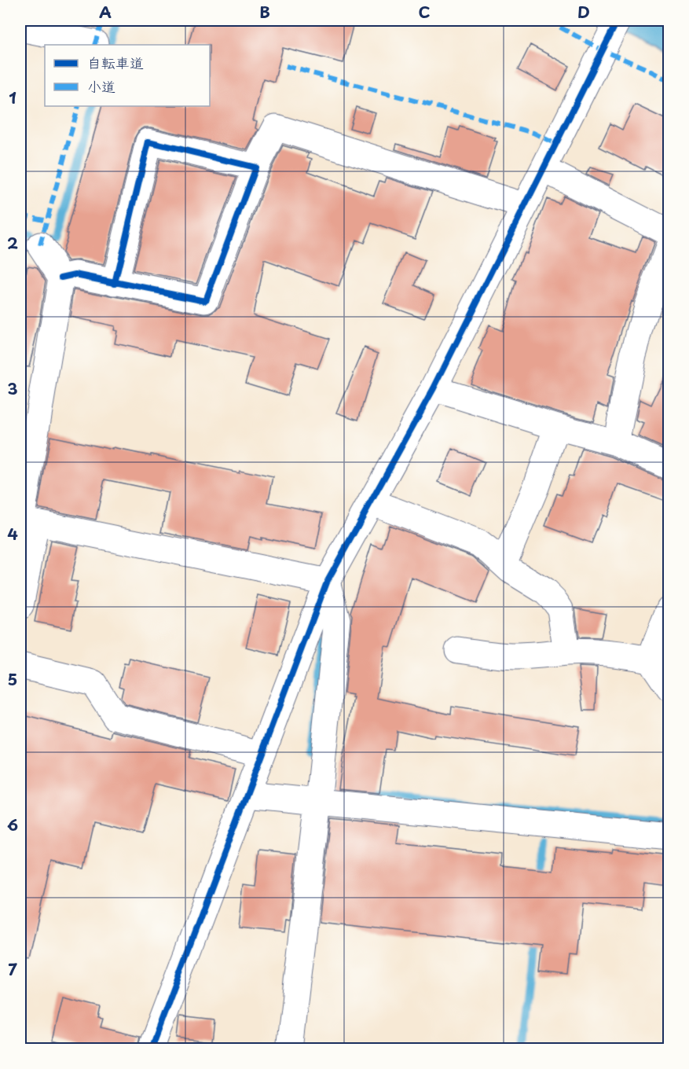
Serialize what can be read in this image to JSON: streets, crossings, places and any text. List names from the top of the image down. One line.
{"legend":["自転車道","小道"],"grid":{"columns":["A","B","C","D"],"rows":["1","2","3","4","5","6","7"]}}
